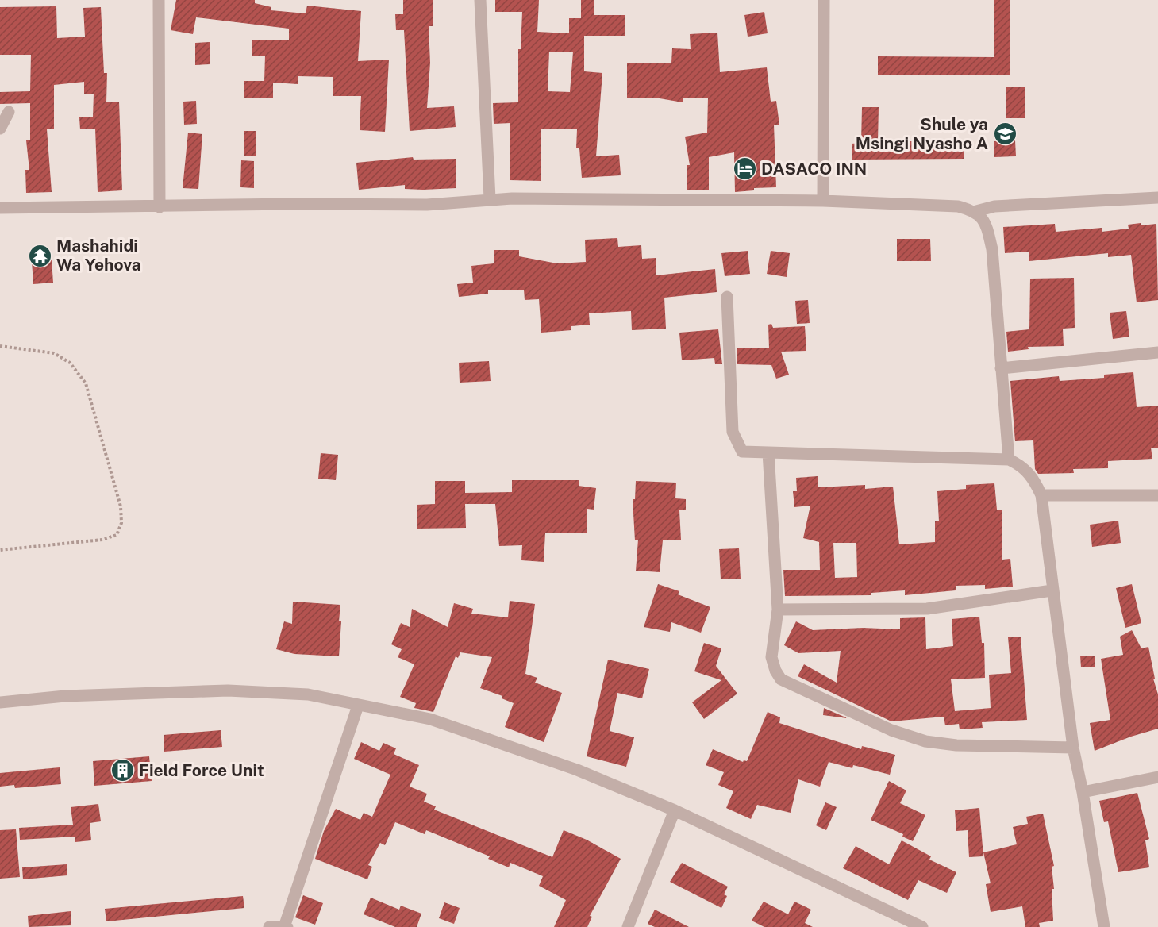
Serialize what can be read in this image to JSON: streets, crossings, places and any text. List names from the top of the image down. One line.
{"places":{"school or university":["Shule ya Msingi Nyasho A"],"hotel":["DASACO INN"],"temple":["Mashahidi Wa Yehova"],"building":["Field Force Unit"]}}
